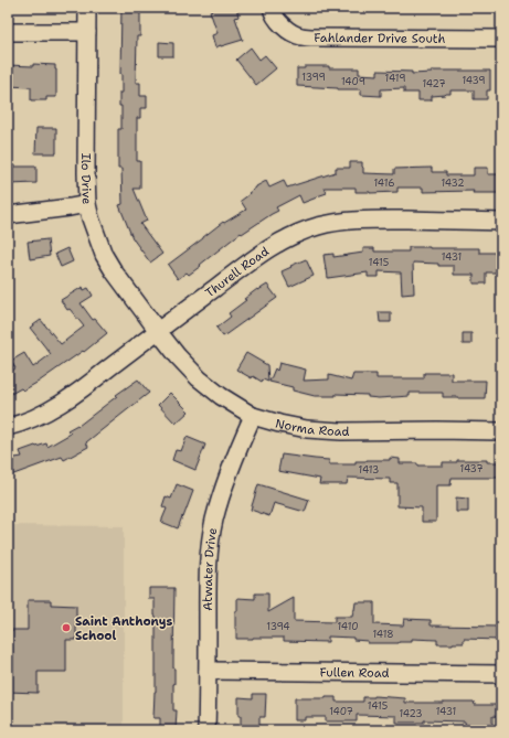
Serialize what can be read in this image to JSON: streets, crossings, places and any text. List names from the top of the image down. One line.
{"streets":{"street":["Fahlander Drive South","Ilo Drive","Thurell Road","Norma Road","Atwater Drive","Fullen Road"]},"crossings":[["Ilo Drive","Thurell Road"],["Ilo Drive","Norma Road"],["Thurell Road","Norma Road"],["Norma Road","Atwater Drive"],["Atwater Drive","Fullen Road"]],"places":["Saint Anthonys School"],"house_numbers":["1399","1419","1439","1409","1427","1416","1432","1431","1415","1437","1413","1394","1410","1418","1415","1407","1431","1423"]}
